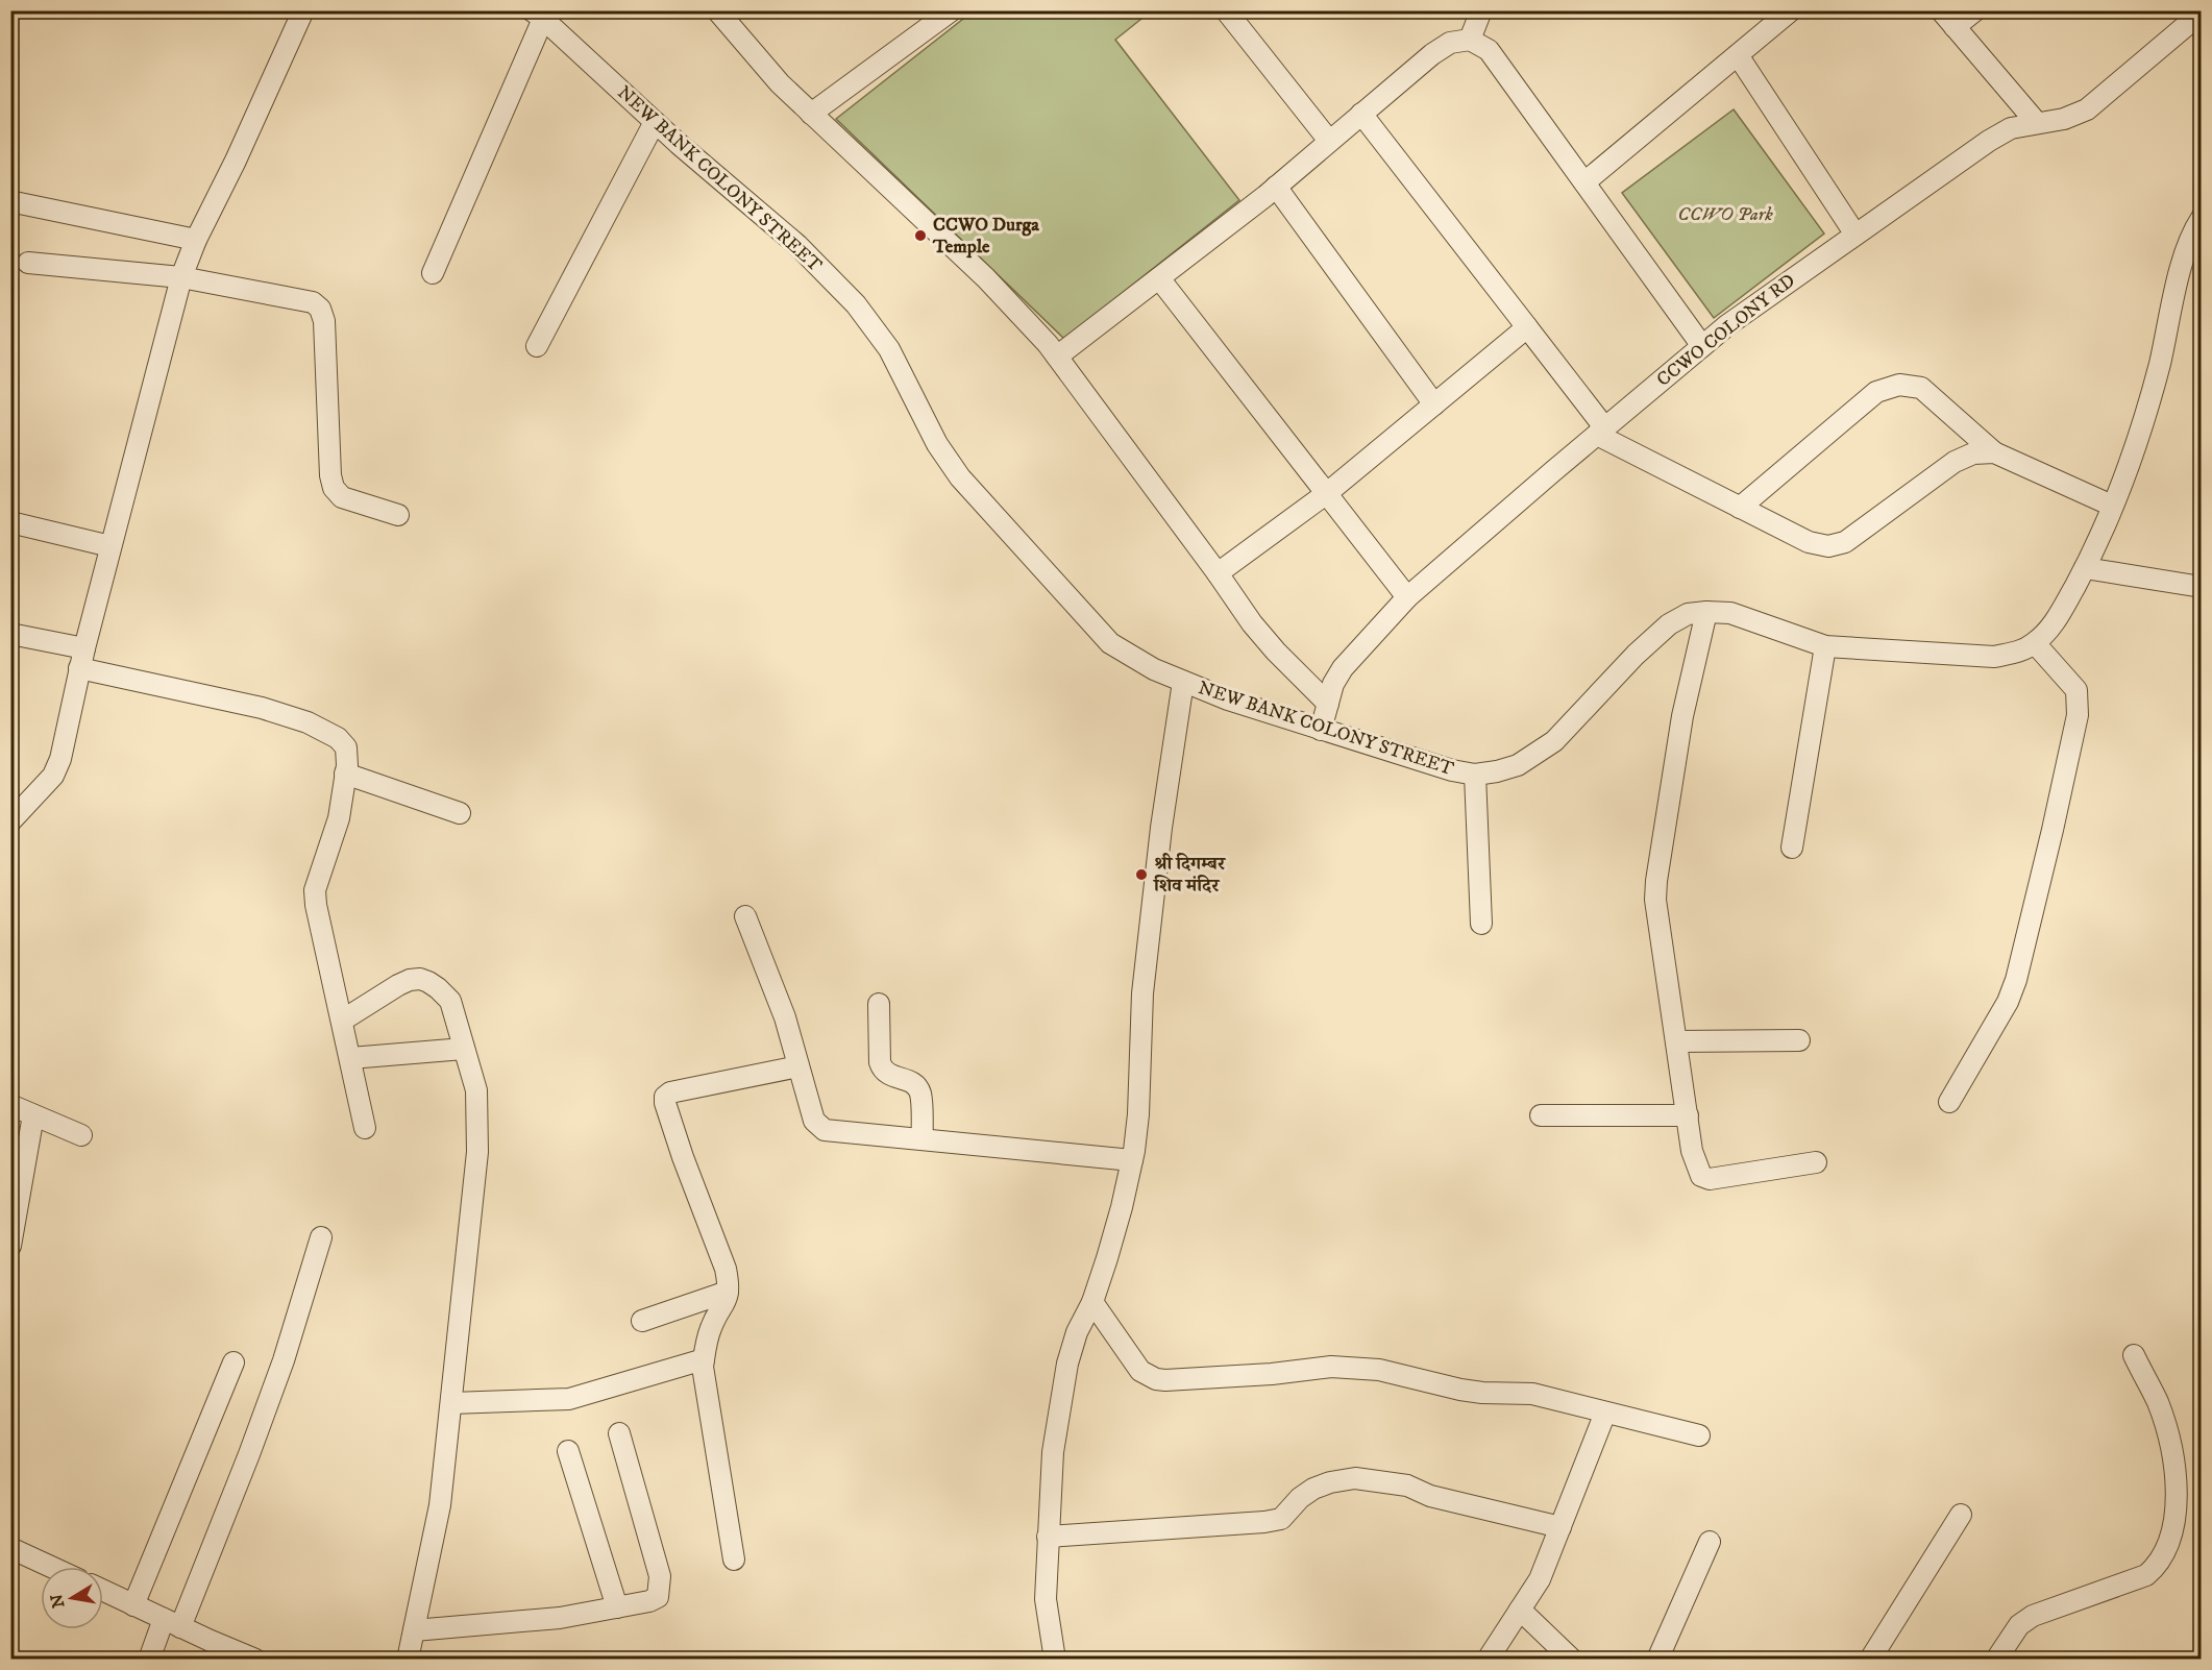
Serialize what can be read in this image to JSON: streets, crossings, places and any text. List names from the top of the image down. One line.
{"streets":{"street":["NEW BANK COLONY STREET","CCWO COLONY RD"]},"crossings":[["NEW BANK COLONY STREET","CCWO COLONY RD"]],"parks":["CCWO Park"],"places":["CCWO Durga Temple","श्री दिगम्बर शिव मंदिर"],"north":"left"}
